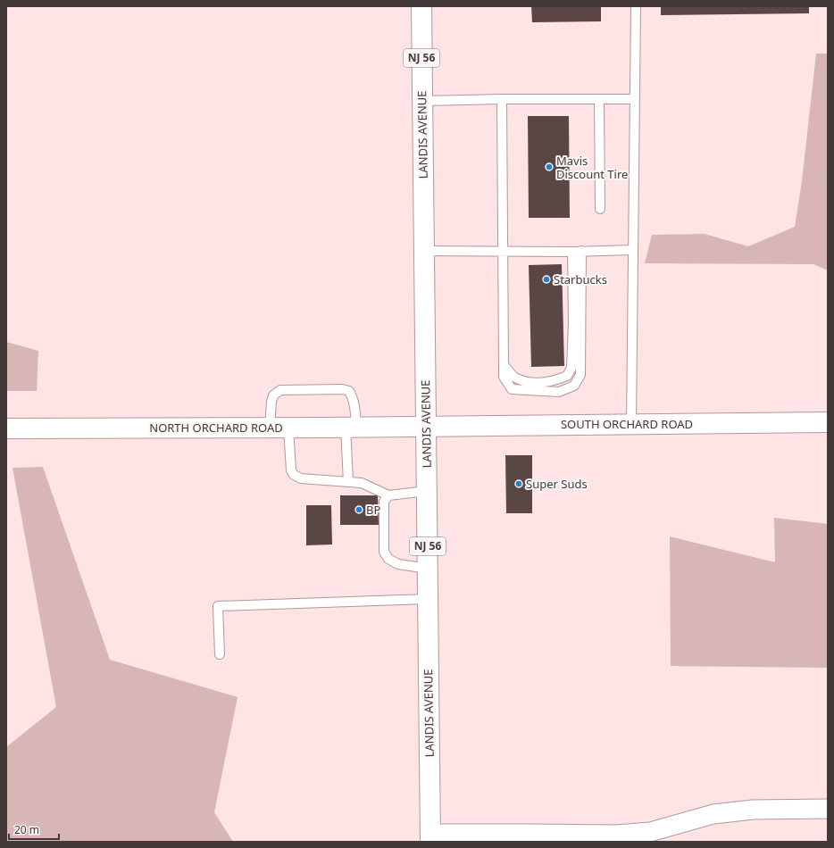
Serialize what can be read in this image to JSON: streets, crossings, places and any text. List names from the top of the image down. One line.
{"streets":{"main road":["NJ 56","LANDIS AVENUE","SOUTH ORCHARD ROAD","NORTH ORCHARD ROAD"]},"crossings":[["LANDIS AVENUE","SOUTH ORCHARD ROAD"],["LANDIS AVENUE","NORTH ORCHARD ROAD"],["SOUTH ORCHARD ROAD","NORTH ORCHARD ROAD"]],"places":["Mavis Discount Tire","Starbucks","Super Suds","BP"],"scale_bar":"20 m"}
